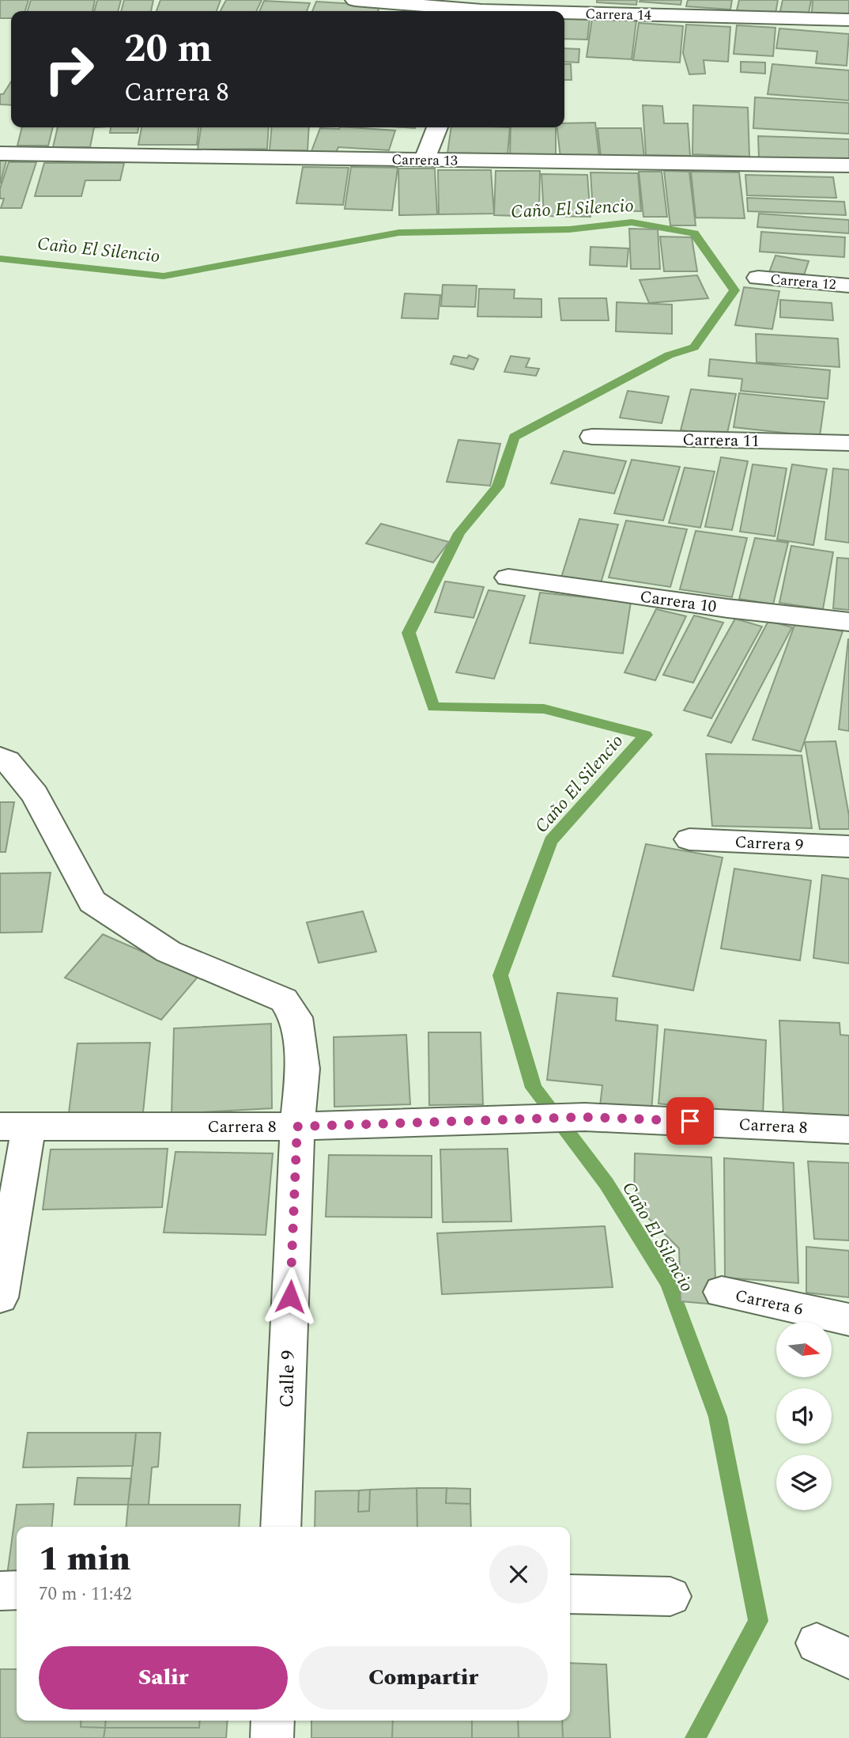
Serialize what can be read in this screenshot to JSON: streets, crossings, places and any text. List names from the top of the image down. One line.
{"streets":{"street":["Carrera 14","Carrera 13","Carrera 12","Carrera 11","Carrera 10","Carrera 9","Carrera 8","Carrera 6","Calle 9"]},"crossings":[["Carrera 8","Calle 9"]],"water":["Caño El Silencio"],"north":"right","page":{"turn":["20 m","Carrera 8"],"heading":["1 min","70 m · 11:42"],"buttons":["Salir","Compartir"]}}
